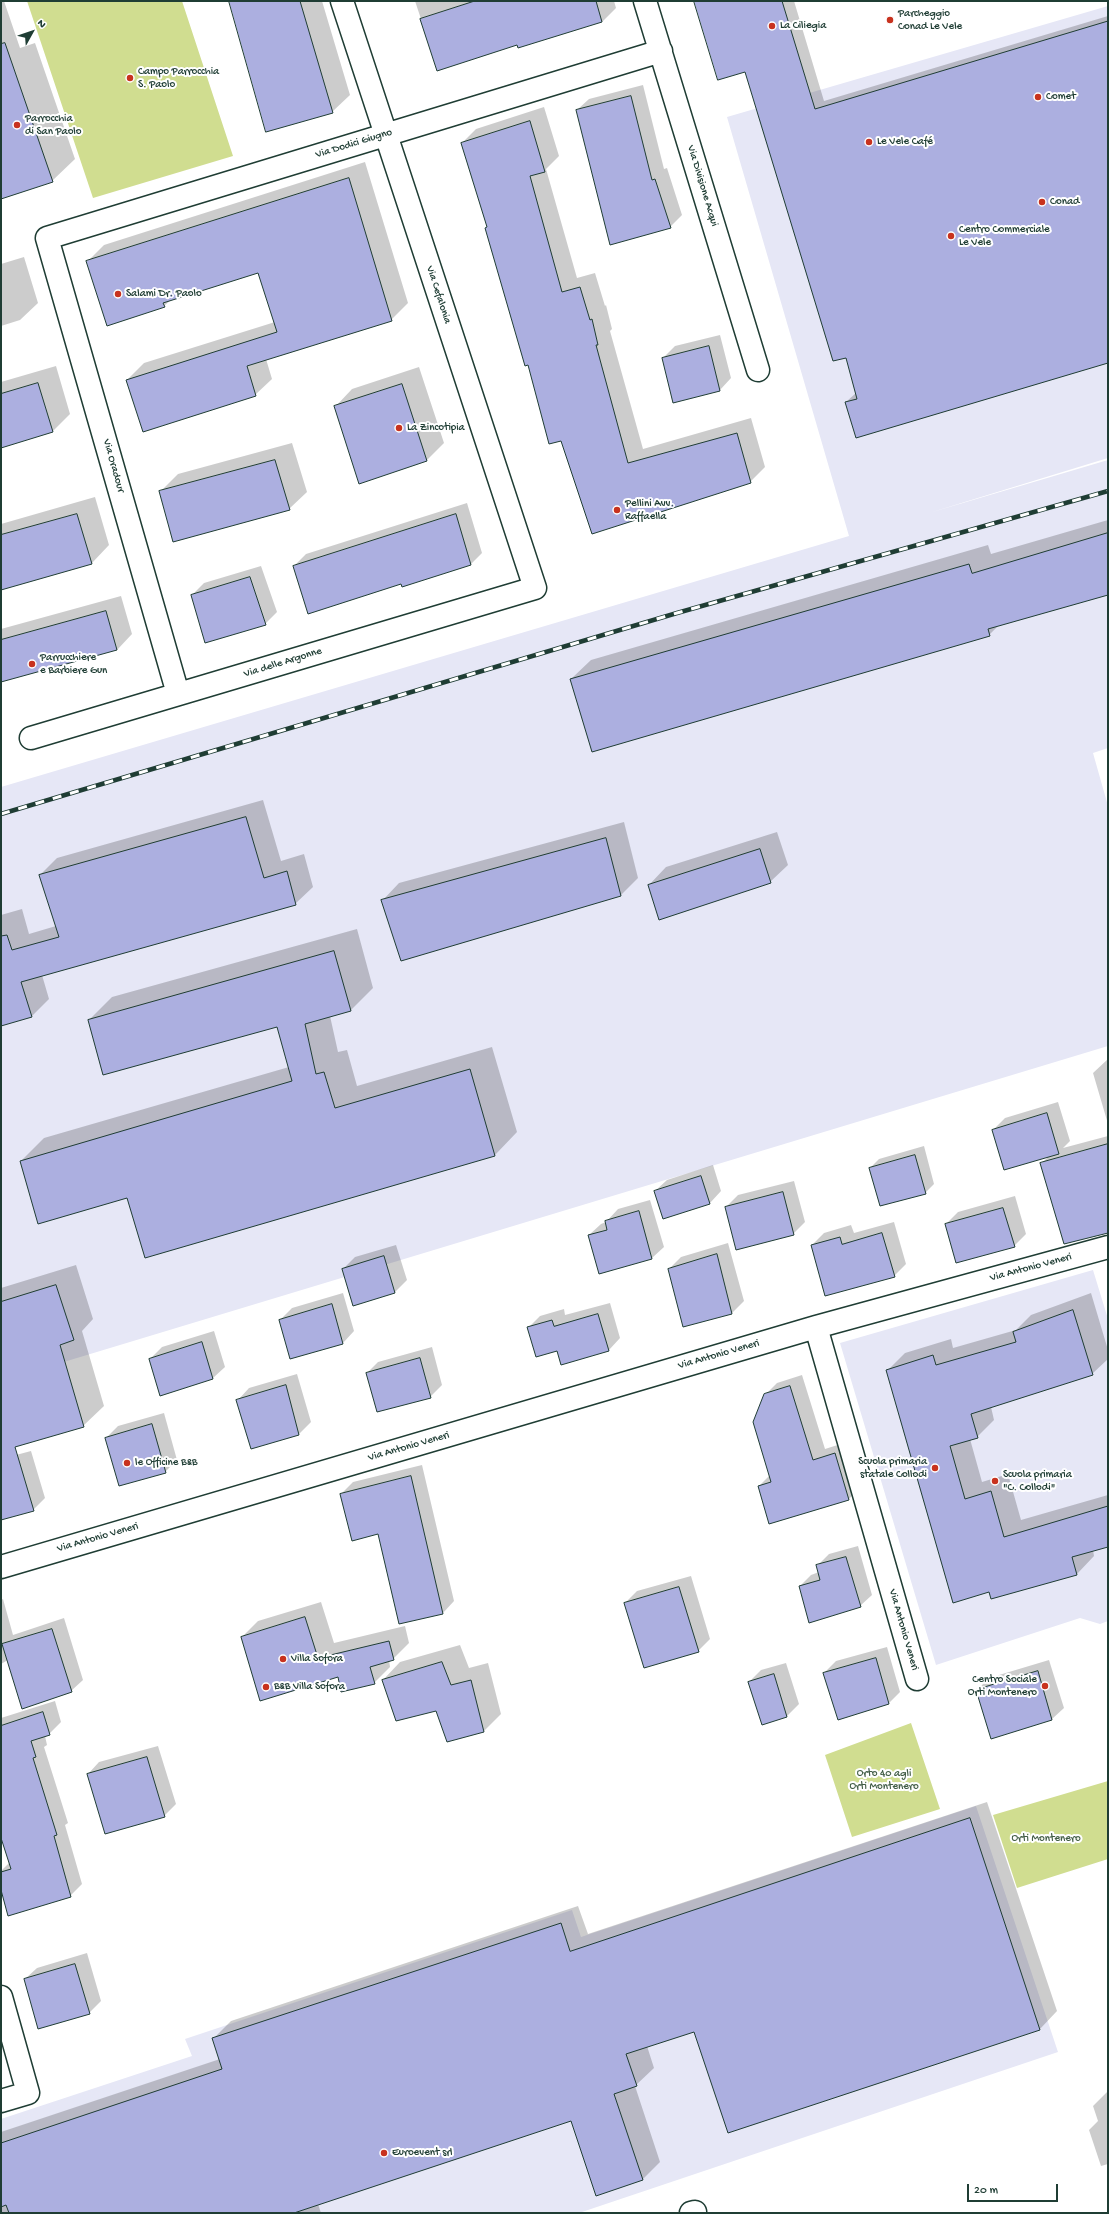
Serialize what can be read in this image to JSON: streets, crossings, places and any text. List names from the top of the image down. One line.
{"streets":{"street":["Via Dodici Giugno","Via Divisione Acqui","Via Cefalonia","Via Oradour","Via delle Argonne","Via Antonio Veneri"]},"crossings":[["Via Dodici Giugno","Via Divisione Acqui"],["Via Dodici Giugno","Via Cefalonia"],["Via Dodici Giugno","Via Oradour"],["Via Cefalonia","Via delle Argonne"],["Via Oradour","Via delle Argonne"]],"parks":["Orto 40 agli Orti Montenero","Orti Montenero"],"places":["Parcheggio Conad Le Vele","La Ciliegia","Campo Parrocchia S. Paolo","Comet","Parrocchia di San Paolo","Le Vele Café","Conad","Centro Commerciale Le Vele","Salami Dr. Paolo","La Zincotipia","Pellini Avv. Raffaella","Parrucchiere e Barbiere Gun","le Officine B&B","Scuola primaria statale Collodi","Scuola primaria \"C. Collodi\"","Villa Sofora","Centro Sociale Orti Montenero","B&B Villa Sofora","Euroevent srl"],"scale_bar":"20 m","north":"top right"}
